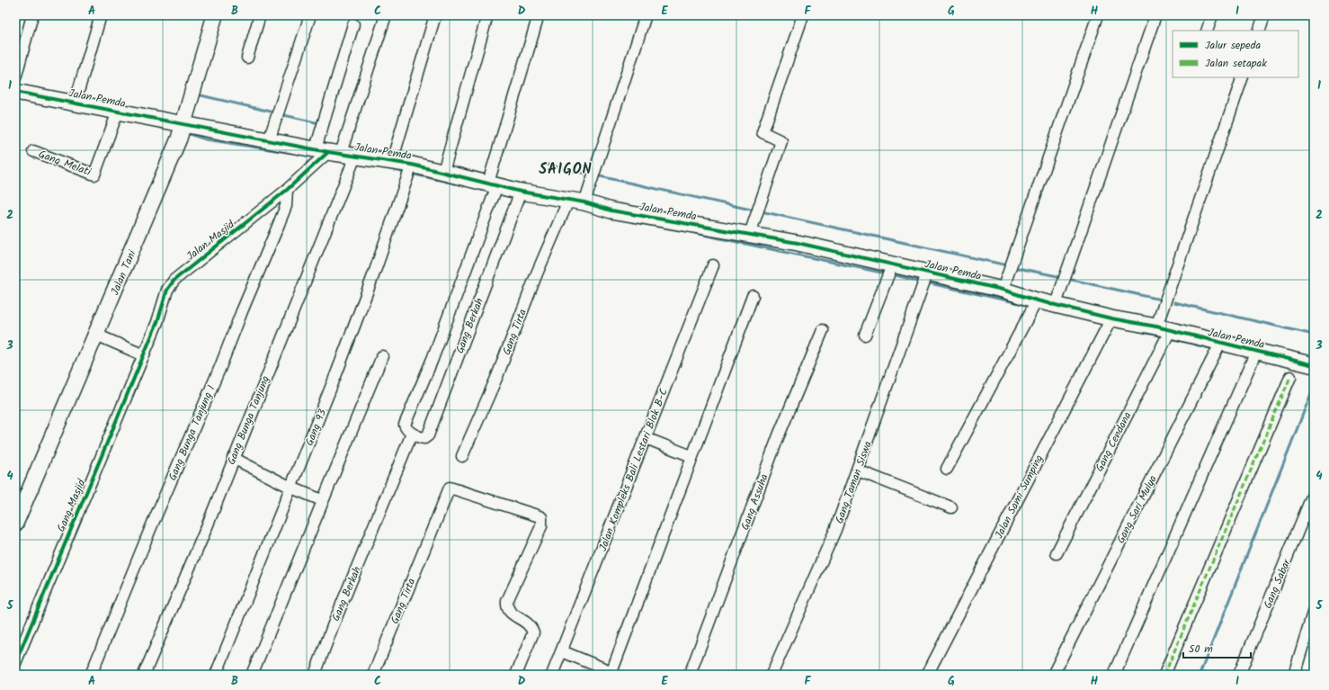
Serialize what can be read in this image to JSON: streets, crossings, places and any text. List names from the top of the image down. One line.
{"streets":{"street":["Jalan Pemda","Gang Melati","Jalan Masjid","Jalan Tani","Gang Berkah","Gang Tirta","Gang Bunga Tanjung","Gang 93","Gang Bunga Tanjung 1","Gang Cendana","Jalan Kompleks Bali Lestari Blok B-C","Gang Taman Siswa","Jalan Sami Sumping","Gang Assuha","Gang Masjid","Gang Sari Mulya","Gang Sabar"]},"crossings":[["Jalan Pemda","Gang Melati"],["Jalan Pemda","Jalan Masjid"],["Jalan Pemda","Jalan Tani"],["Jalan Pemda","Gang Berkah"],["Jalan Pemda","Gang Tirta"],["Jalan Pemda","Gang Bunga Tanjung"],["Jalan Pemda","Gang 93"],["Jalan Pemda","Gang Cendana"],["Jalan Pemda","Gang Taman Siswa"],["Jalan Pemda","Jalan Sami Sumping"],["Jalan Pemda","Gang Sari Mulya"],["Jalan Masjid","Gang Bunga Tanjung"],["Jalan Masjid","Gang Bunga Tanjung 1"],["Jalan Masjid","Gang Masjid"]],"districts":["SAIGON"],"legend":["Jalur sepeda","Jalan setapak"],"scale_bar":"50 m","grid":{"columns":["A","B","C","D","E","F","G","H","I"],"rows":["1","2","3","4","5"]}}
